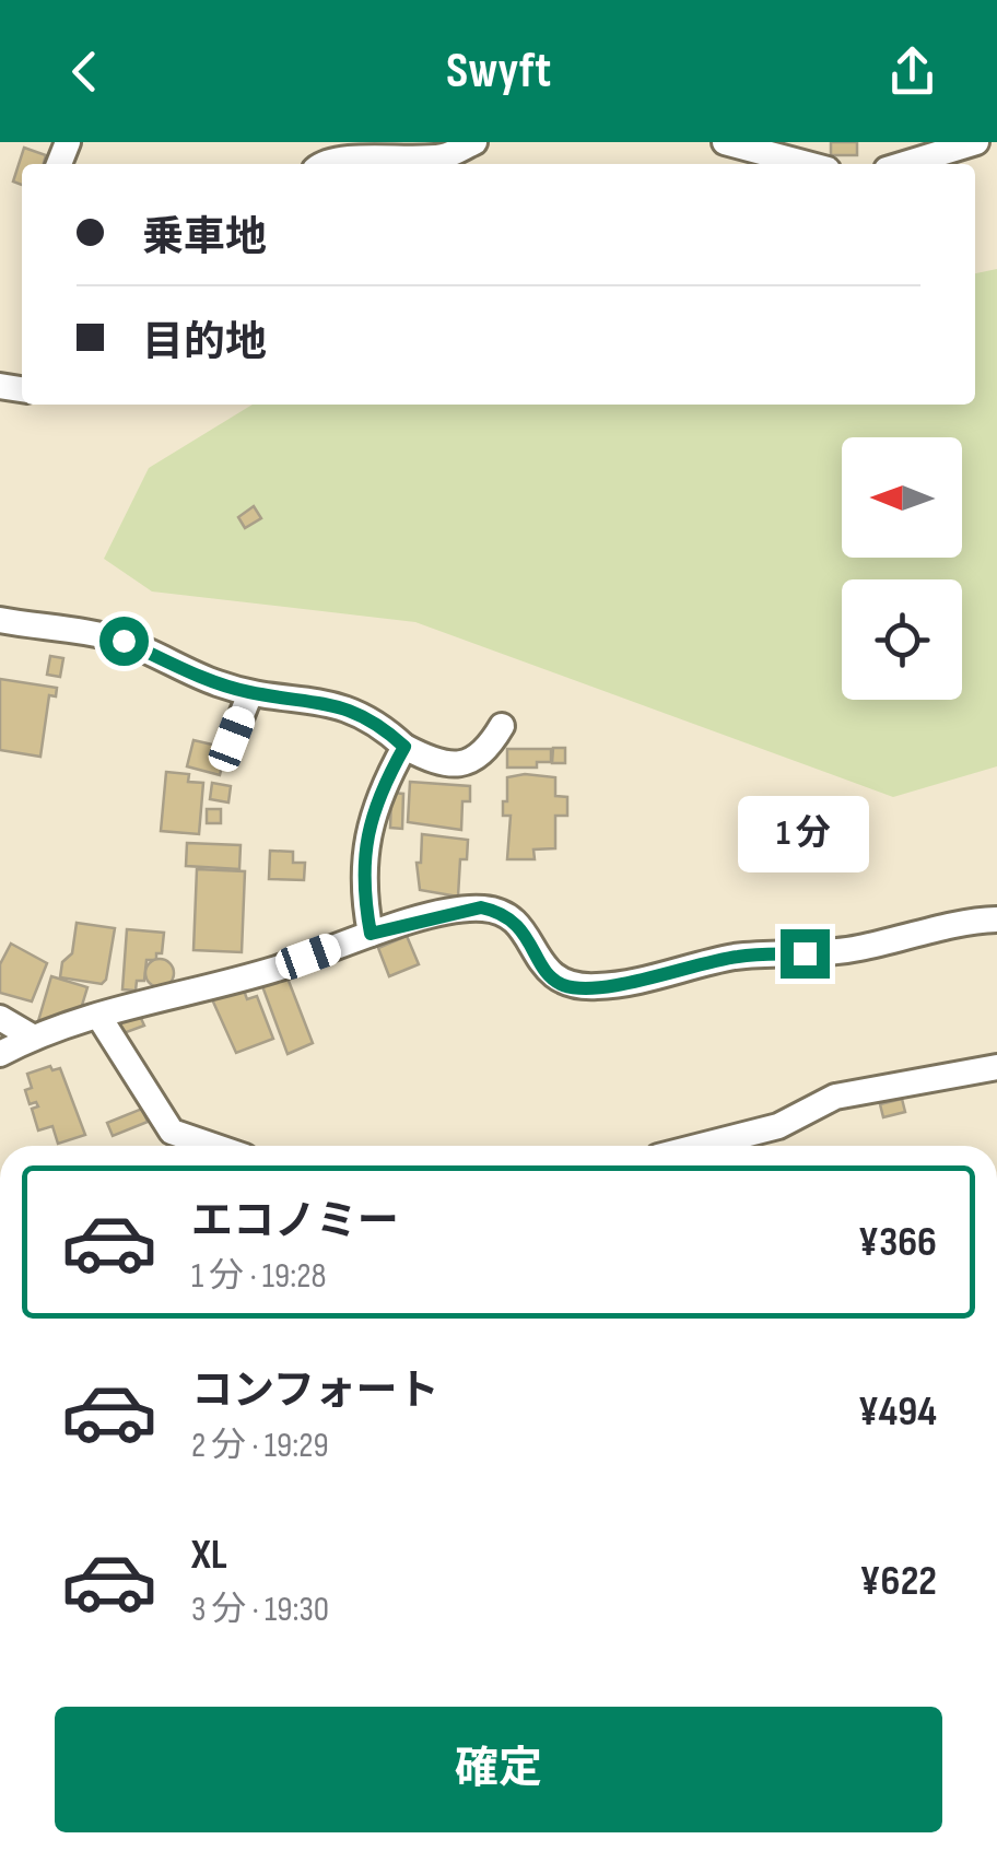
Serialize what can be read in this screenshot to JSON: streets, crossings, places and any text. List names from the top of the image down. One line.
{"north":"left","page":{"header":"Swyft","banner":["乗車地","目的地"],"bubble":"1 分","list":[{"name":"エコノミー","note":"1 分 · 19:28","value":"¥366"},{"name":"コンフォート","note":"2 分 · 19:29","value":"¥494"},{"name":"XL","note":"3 分 · 19:30","value":"¥622"}],"buttons":"確定"}}
